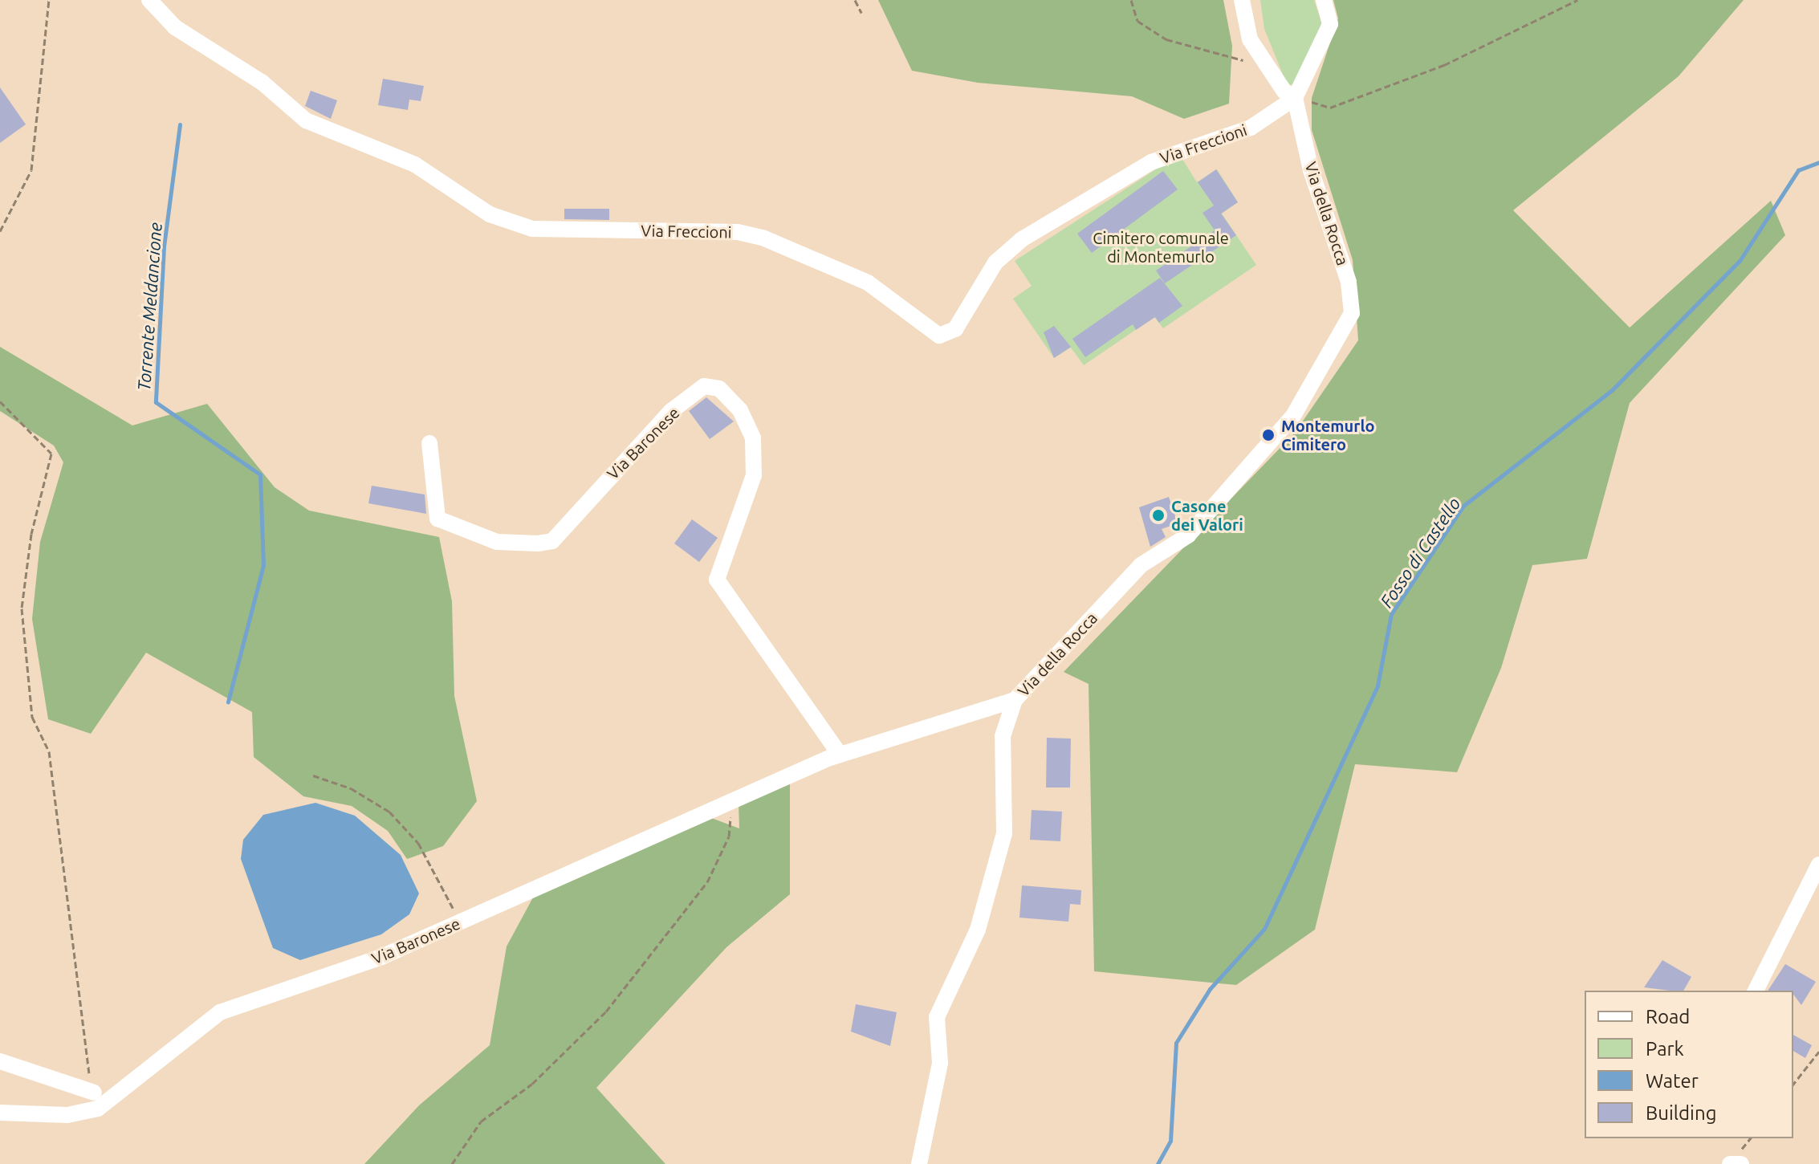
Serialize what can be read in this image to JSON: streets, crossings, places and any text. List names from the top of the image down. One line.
{"streets":{"street":["Via Freccioni","Via della Rocca","Via Baronese"]},"crossings":[["Via Freccioni","Via della Rocca"],["Via della Rocca","Via Baronese"]],"water":["Torrente Meldancione","Fosso di Castello"],"parks":["Cimitero comunale di Montemurlo"],"places":["Montemurlo Cimitero","Casone dei Valori"],"legend":["Road","Park","Water","Building"]}
